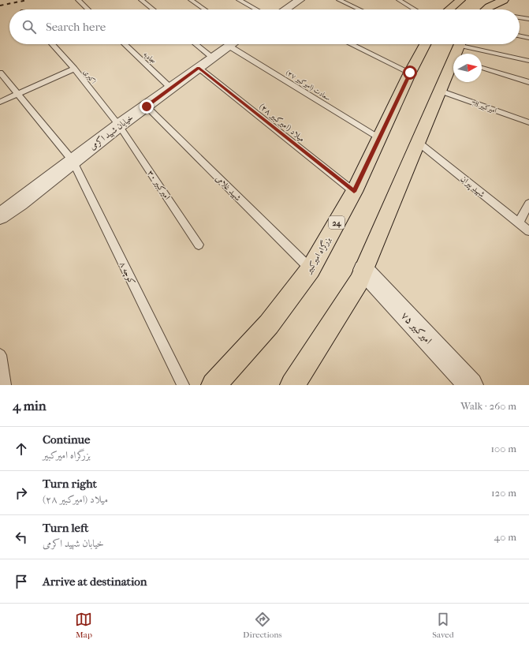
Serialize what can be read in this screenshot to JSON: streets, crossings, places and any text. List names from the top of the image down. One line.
{"streets":{"main road":["24","بزرگراه امیرکبیر"],"street":["خیابان شهید اکرمی","امیرکبیر ۷۵"],"lane":["سجادیه","اکبری","سعادت (امیرکبیر ۲۷)","امیرکبیر 78","میلاد (امیرکبیر ۲۸)","امیرکبیر ۳۰","شهید پیران","شهید غلامی","کوچه ۸"]},"crossings":[["سجادیه","خیابان شهید اکرمی"],["اکبری","خیابان شهید اکرمی"],["اکبری","امیرکبیر ۳۰"],["سعادت (امیرکبیر ۲۷)","بزرگراه امیرکبیر"],["میلاد (امیرکبیر ۲۸)","خیابان شهید اکرمی"],["میلاد (امیرکبیر ۲۸)","بزرگراه امیرکبیر"],["خیابان شهید اکرمی","امیرکبیر ۳۰"],["خیابان شهید اکرمی","شهید غلامی"],["خیابان شهید اکرمی","کوچه ۸"],["شهید غلامی","بزرگراه امیرکبیر"]],"north":"right","page":{"search":"Search here","heading":["4 min","Walk · 260 m"],"list":[["Continue","بزرگراه امیرکبیر","100 m"],["Turn right","میلاد (امیرکبیر ۲۸)","120 m"],["Turn left","خیابان شهید اکرمی","40 m"],"Arrive at destination"],"nav":["Map","Directions","Saved"]}}
